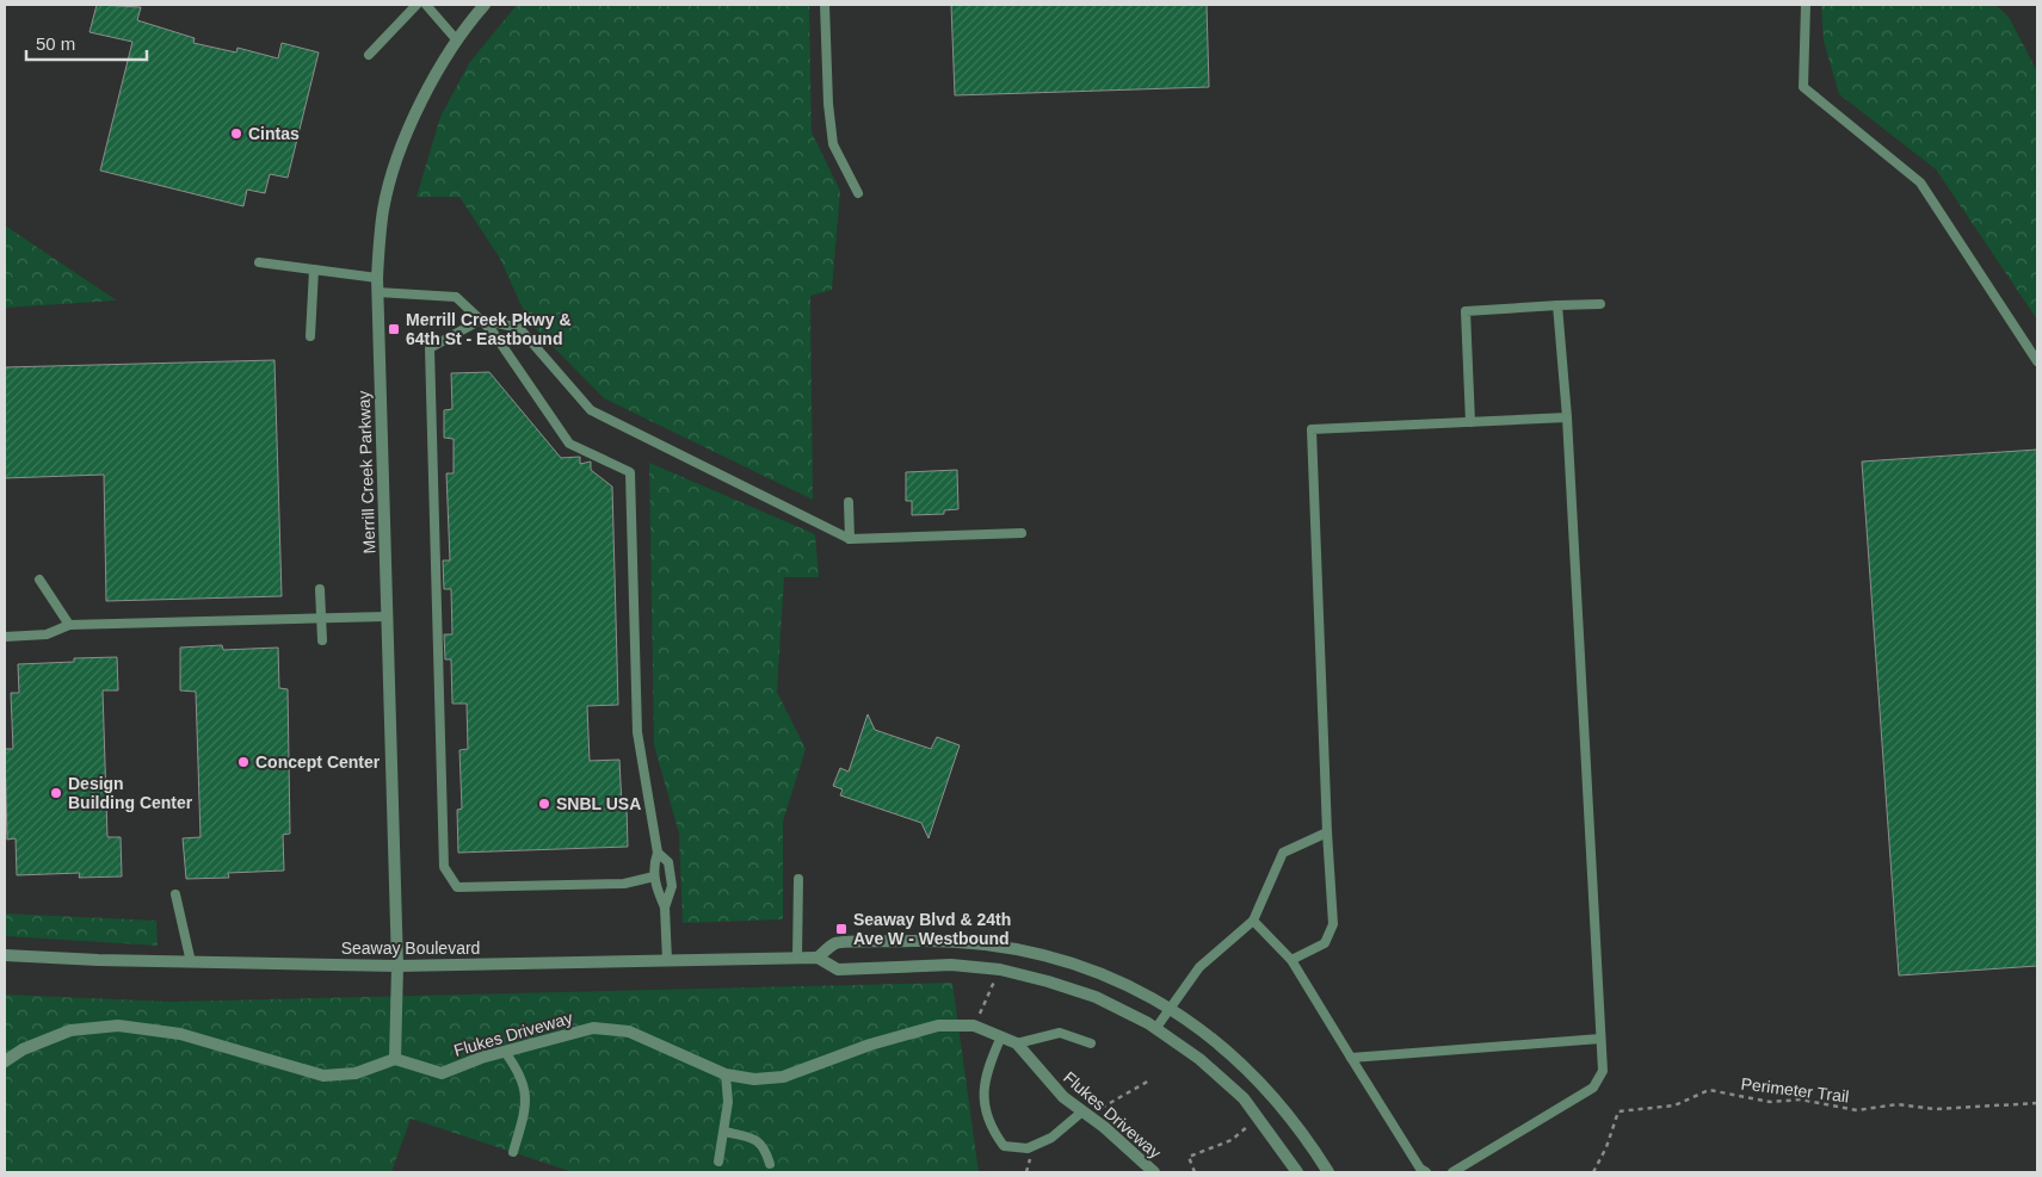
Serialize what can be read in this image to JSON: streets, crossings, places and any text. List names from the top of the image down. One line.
{"streets":{"street":["Merrill Creek Parkway","Seaway Boulevard","Flukes Driveway"],"path":["Perimeter Trail"]},"crossings":[["Merrill Creek Parkway","Seaway Boulevard"],["Merrill Creek Parkway","Flukes Driveway"]],"places":{"other":["Cintas","Concept Center","Design Building Center","SNBL USA"],"transit":["Merrill Creek Pkwy & 64th St - Eastbound","Seaway Blvd & 24th Ave W - Westbound"]},"scale_bar":"50 m"}
